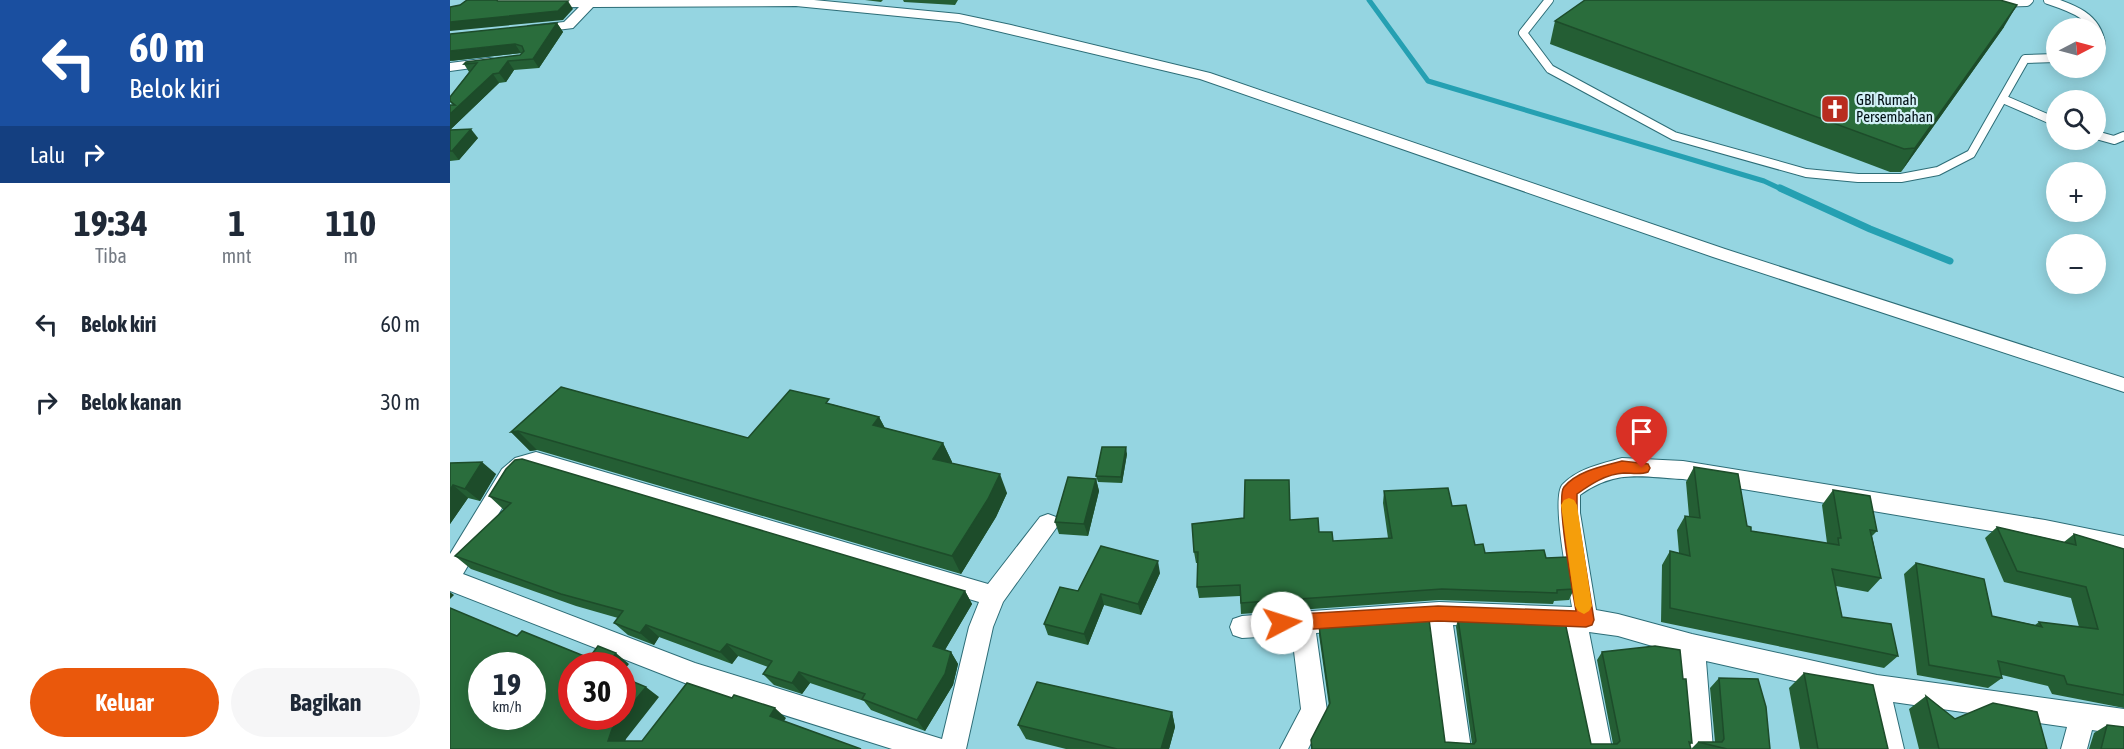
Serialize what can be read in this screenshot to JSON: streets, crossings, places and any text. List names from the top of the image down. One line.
{"places":{"church":["GBI Rumah Persembahan"]},"north":"right","page":{"turn":["60 m","Belok kiri"],"map_buttons":["+","−"],"then":"Lalu","eta":["19:34","Tiba","1","mnt","110","m"],"list":[{"name":"Belok kiri","value":"60 m"},{"name":"Belok kanan","value":"30 m"}],"speed":"19 km/h","limit":"30","buttons":["Keluar","Bagikan"]}}
